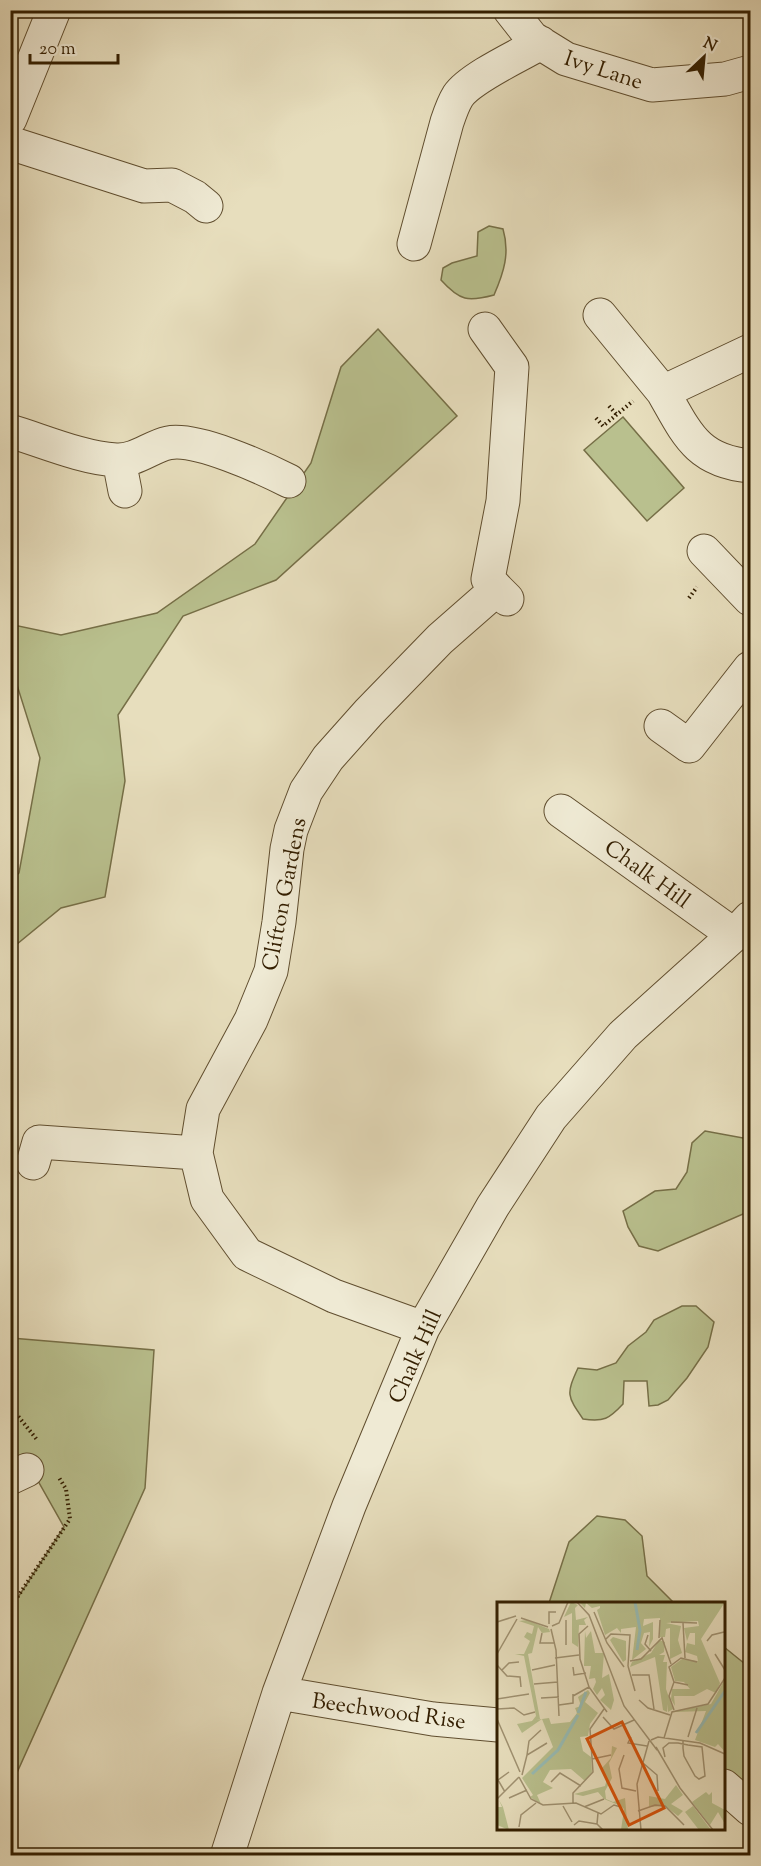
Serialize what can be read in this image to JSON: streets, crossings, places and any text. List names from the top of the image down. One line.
{"streets":{"street":["Ivy Lane","Chalk Hill","Clifton Gardens","Beechwood Rise"]},"crossings":[["Chalk Hill","Clifton Gardens"],["Chalk Hill","Beechwood Rise"]],"scale_bar":"20 m","north":"top right"}
